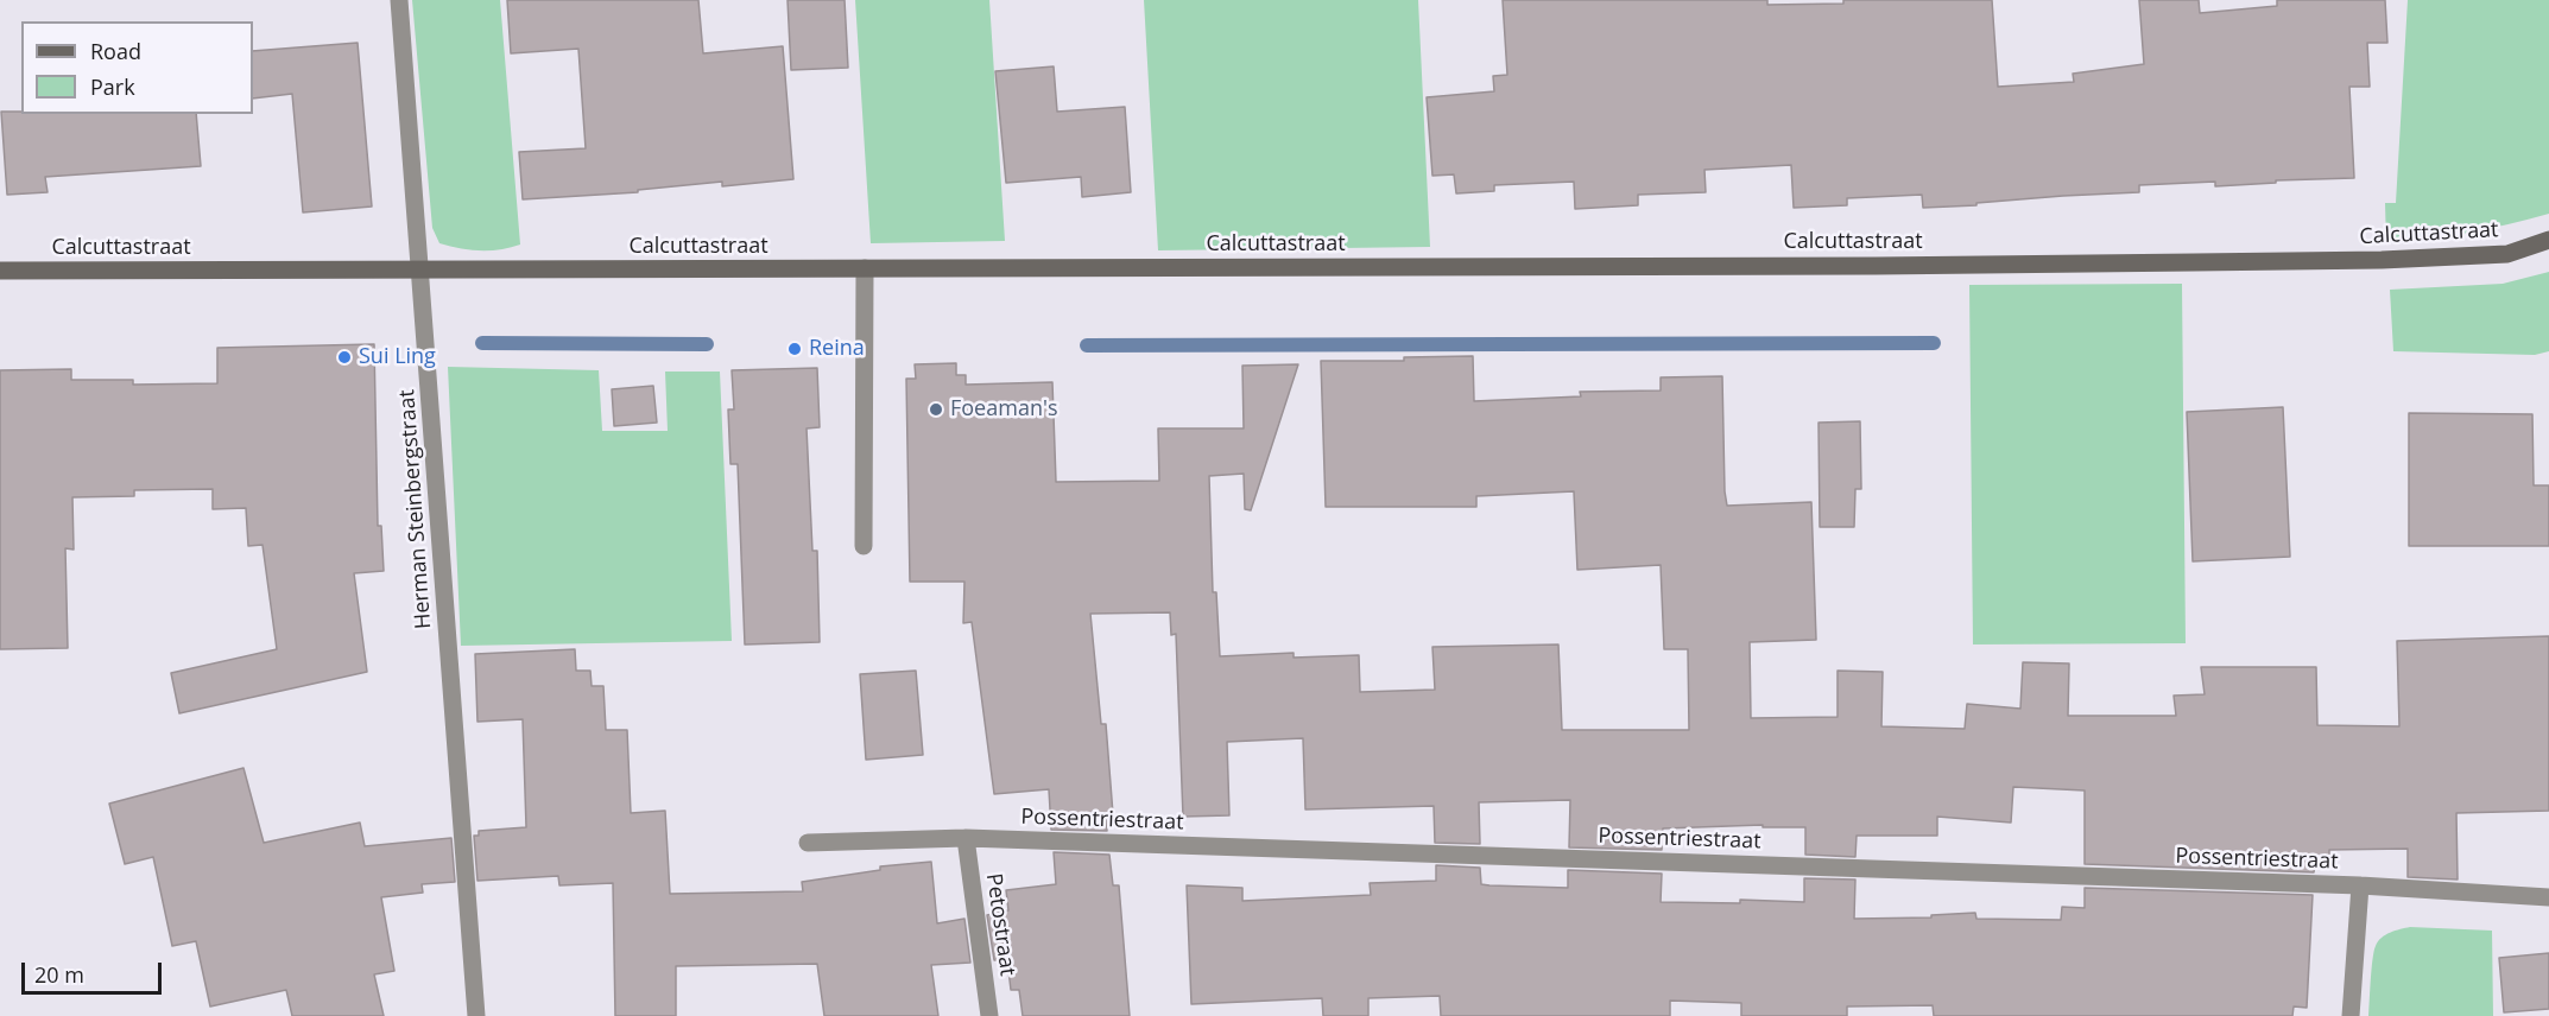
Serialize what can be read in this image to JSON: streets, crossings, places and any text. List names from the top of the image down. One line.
{"streets":{"street":["Calcuttastraat","Herman Steinbergstraat","Possentriestraat","Petostraat"]},"crossings":[["Calcuttastraat","Herman Steinbergstraat"],["Possentriestraat","Petostraat"]],"places":["Reina","Sui Ling","Foeaman's"],"legend":["Road","Park"],"scale_bar":"20 m"}
